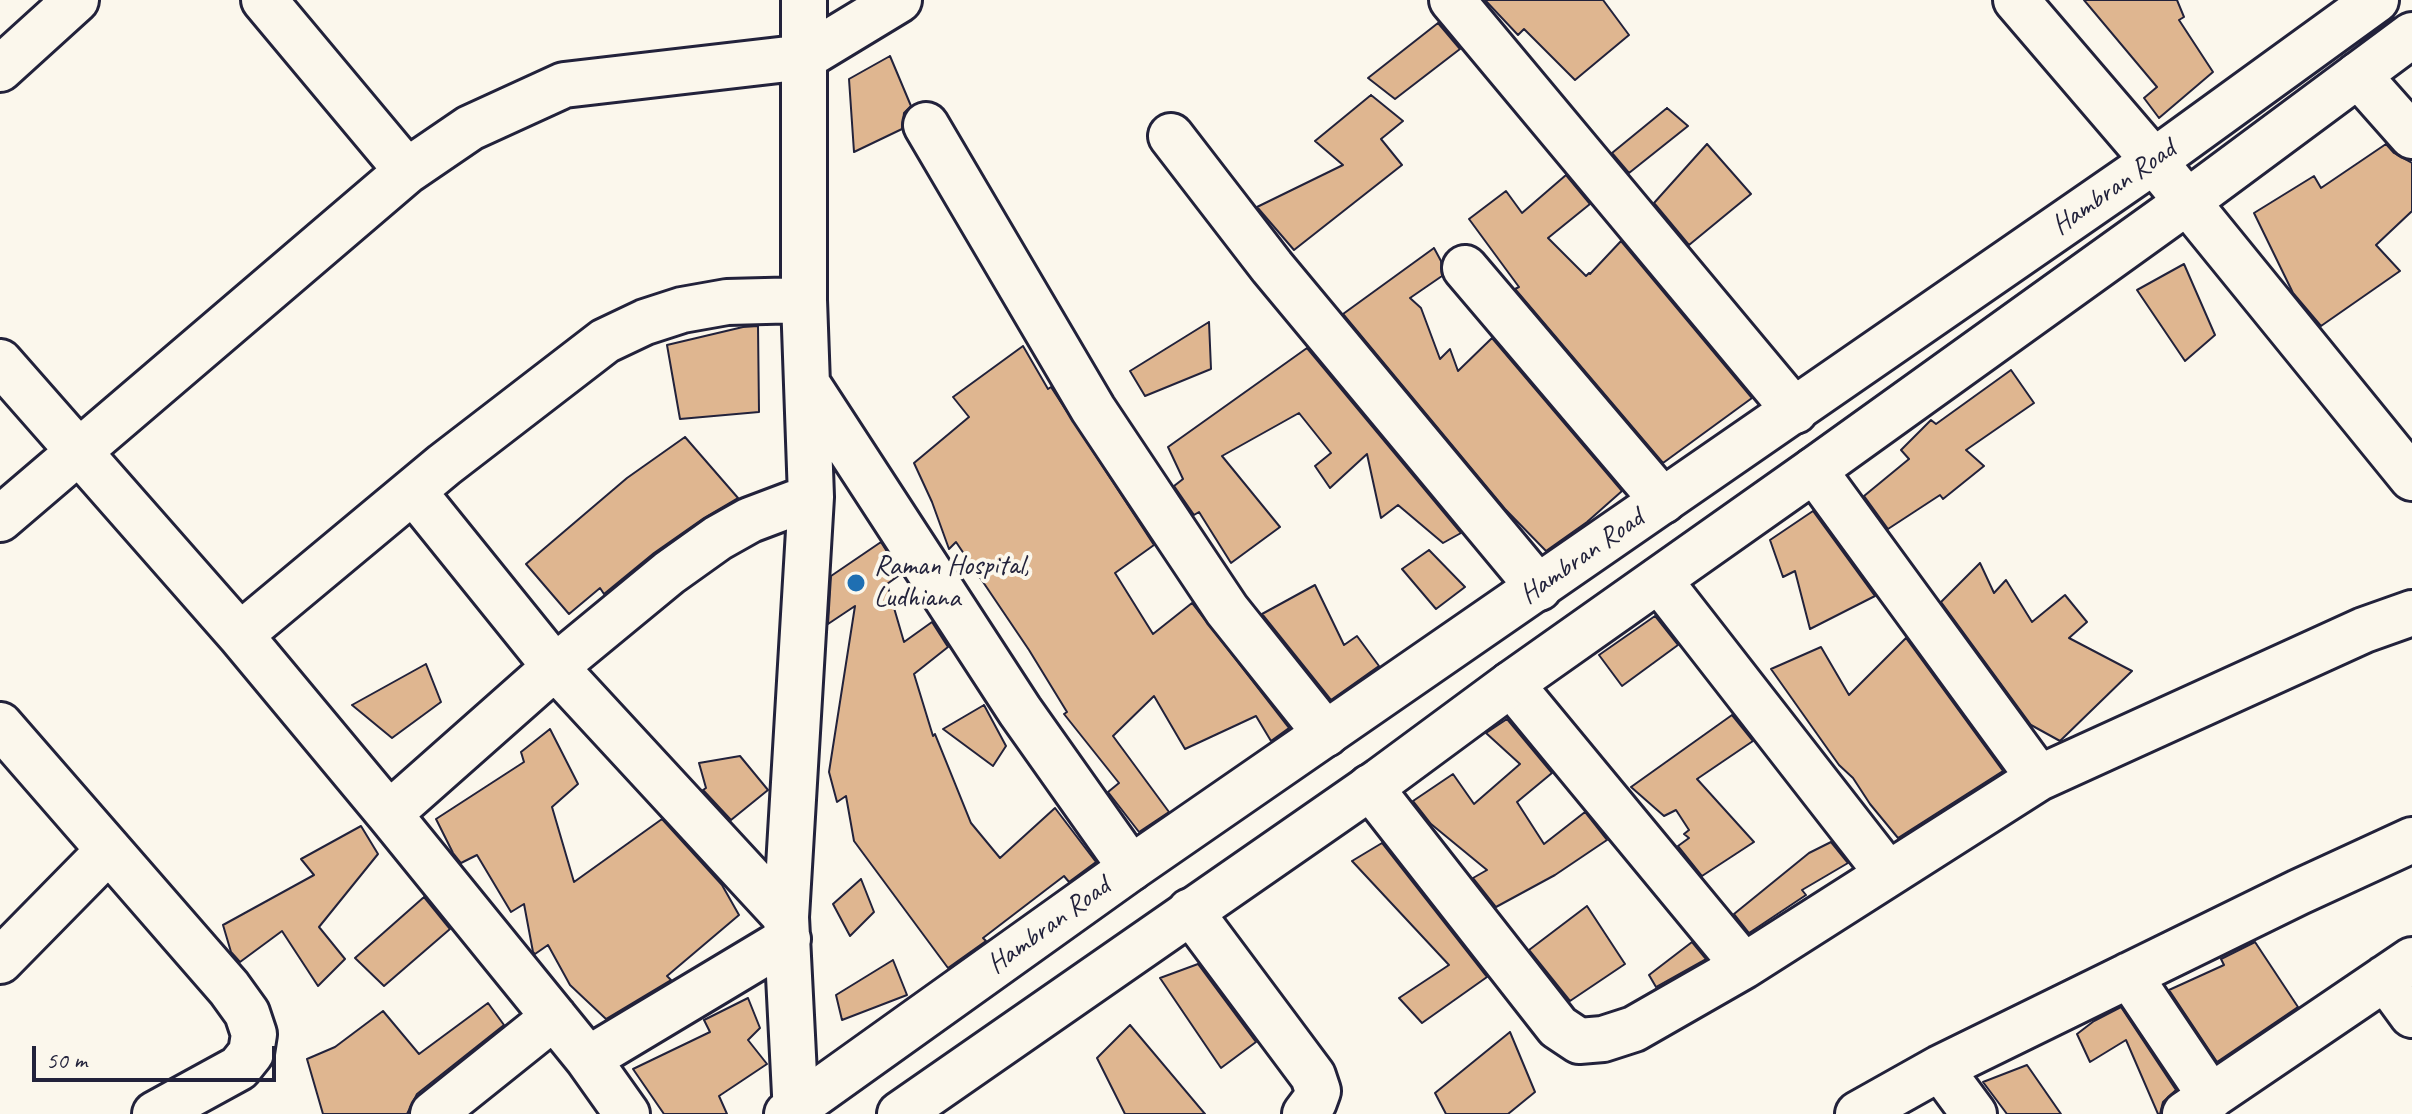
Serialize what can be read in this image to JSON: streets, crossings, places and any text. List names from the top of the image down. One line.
{"streets":{"street":["Hambran Road"]},"places":["Raman Hospital, Ludhiana"],"scale_bar":"50 m"}
